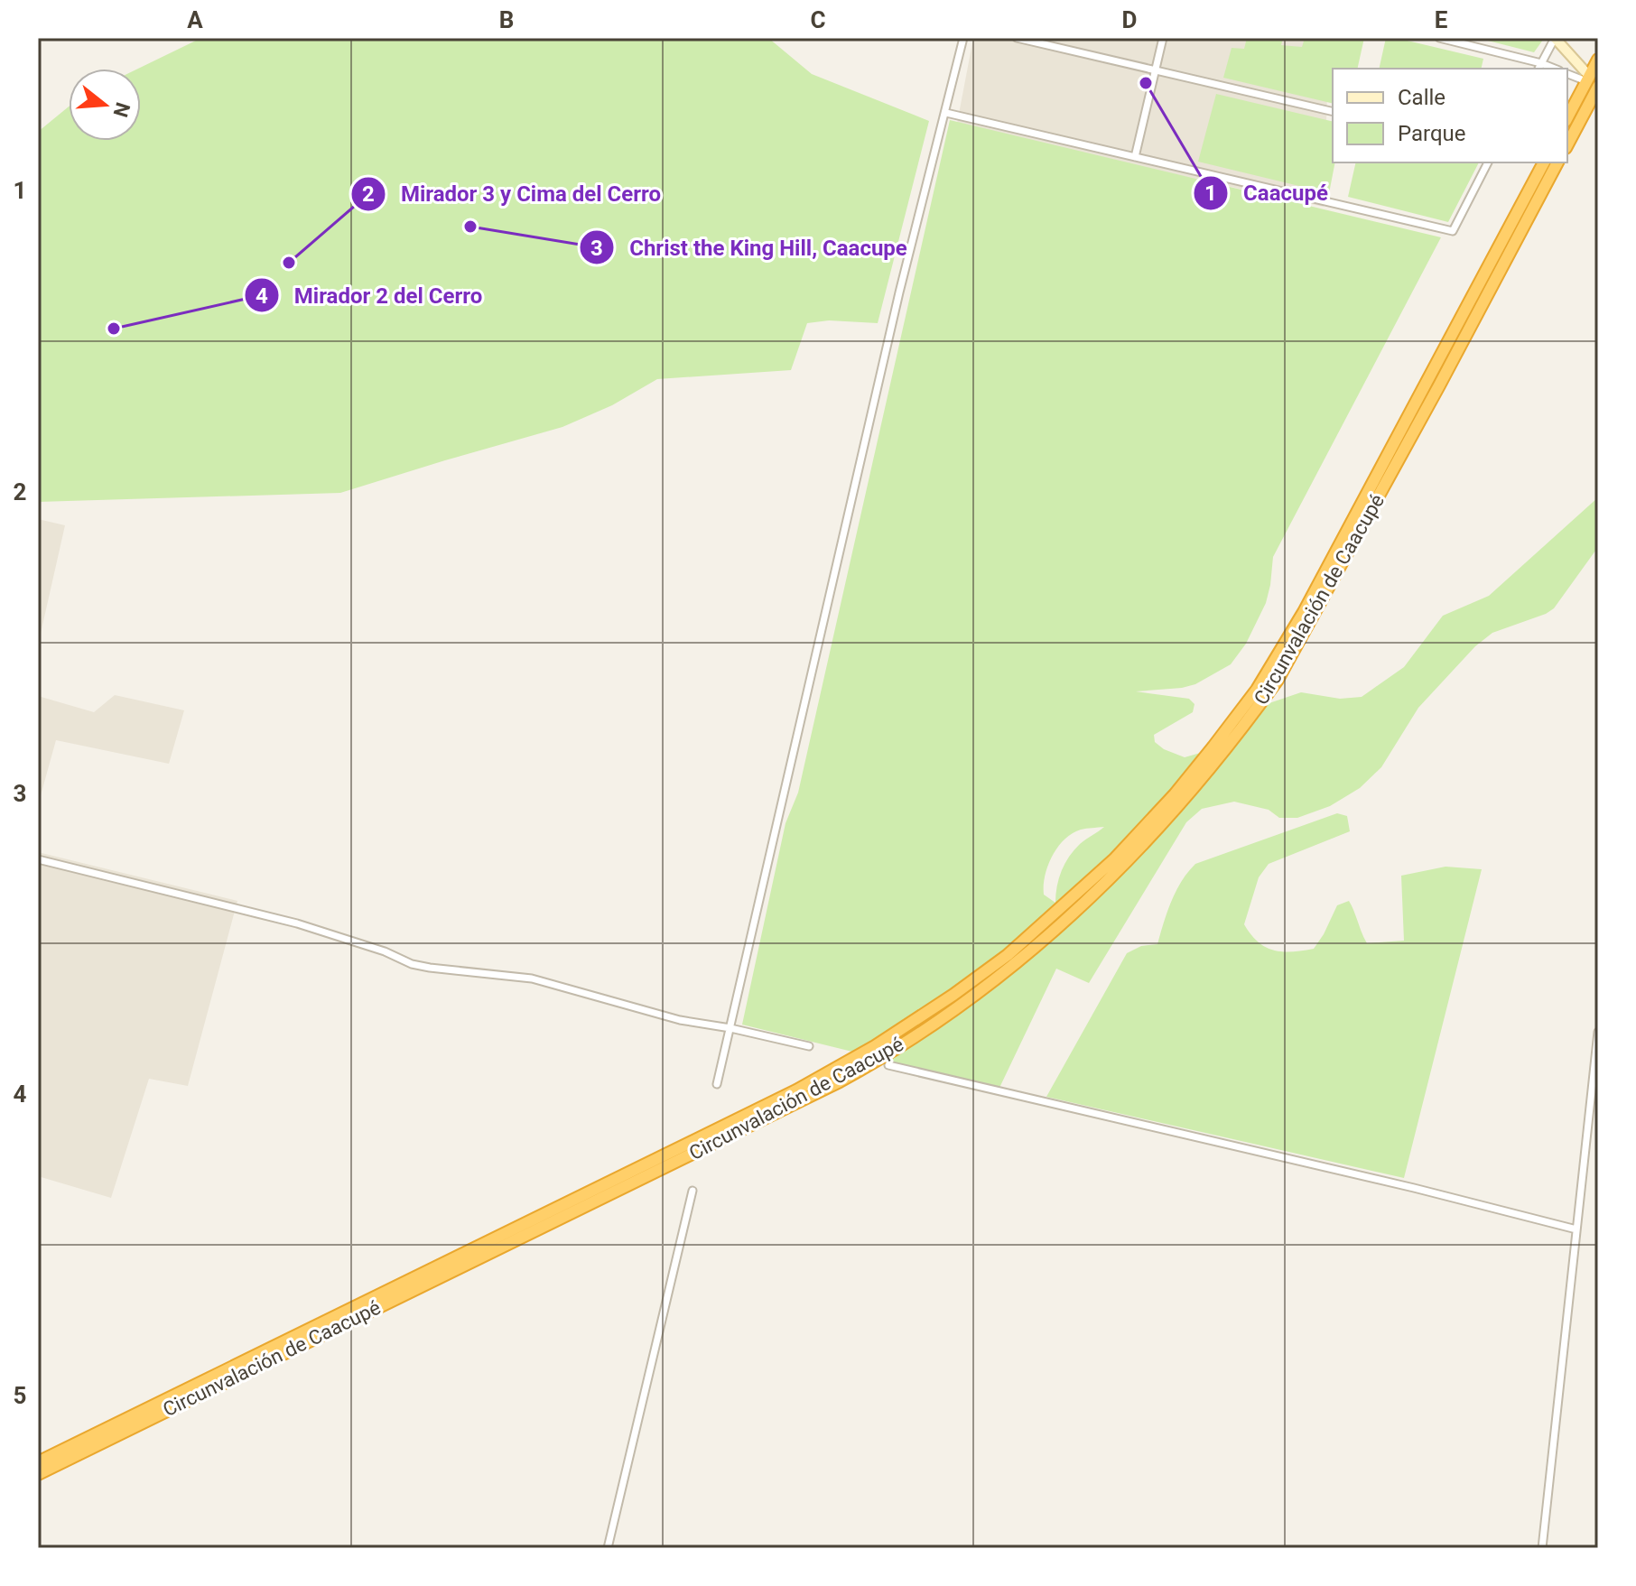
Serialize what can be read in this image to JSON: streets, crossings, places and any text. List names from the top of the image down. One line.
{"streets":{"highway":["Circunvalación de Caacupé"]},"places":["Caacupé","Christ the King Hill, Caacupe","Mirador 3 y Cima del Cerro","Mirador 2 del Cerro"],"legend":["Calle","Parque"],"north":"right","grid":{"columns":["A","B","C","D","E"],"rows":["1","2","3","4","5"]}}
